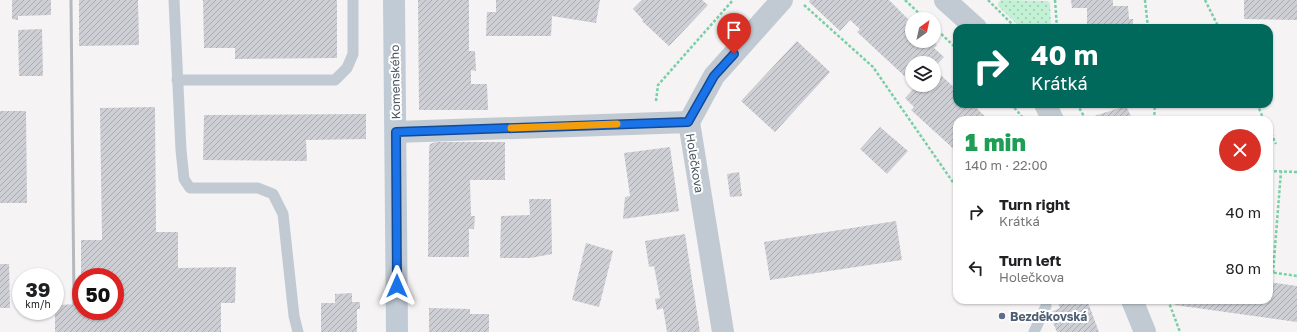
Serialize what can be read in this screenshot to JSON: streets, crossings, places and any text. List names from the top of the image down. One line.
{"streets":{"main road":["Komenského"],"street":["Holečkova"]},"places":["Bezděkovská"],"north":"top right","page":{"turn":["40 m","Krátká"],"heading":["1 min","140 m · 22:00"],"list":[{"name":"Turn right","note":"Krátká","value":"40 m"},{"name":"Turn left","note":"Holečkova","value":"80 m"}],"speed":"39 km/h","limit":"50"}}
